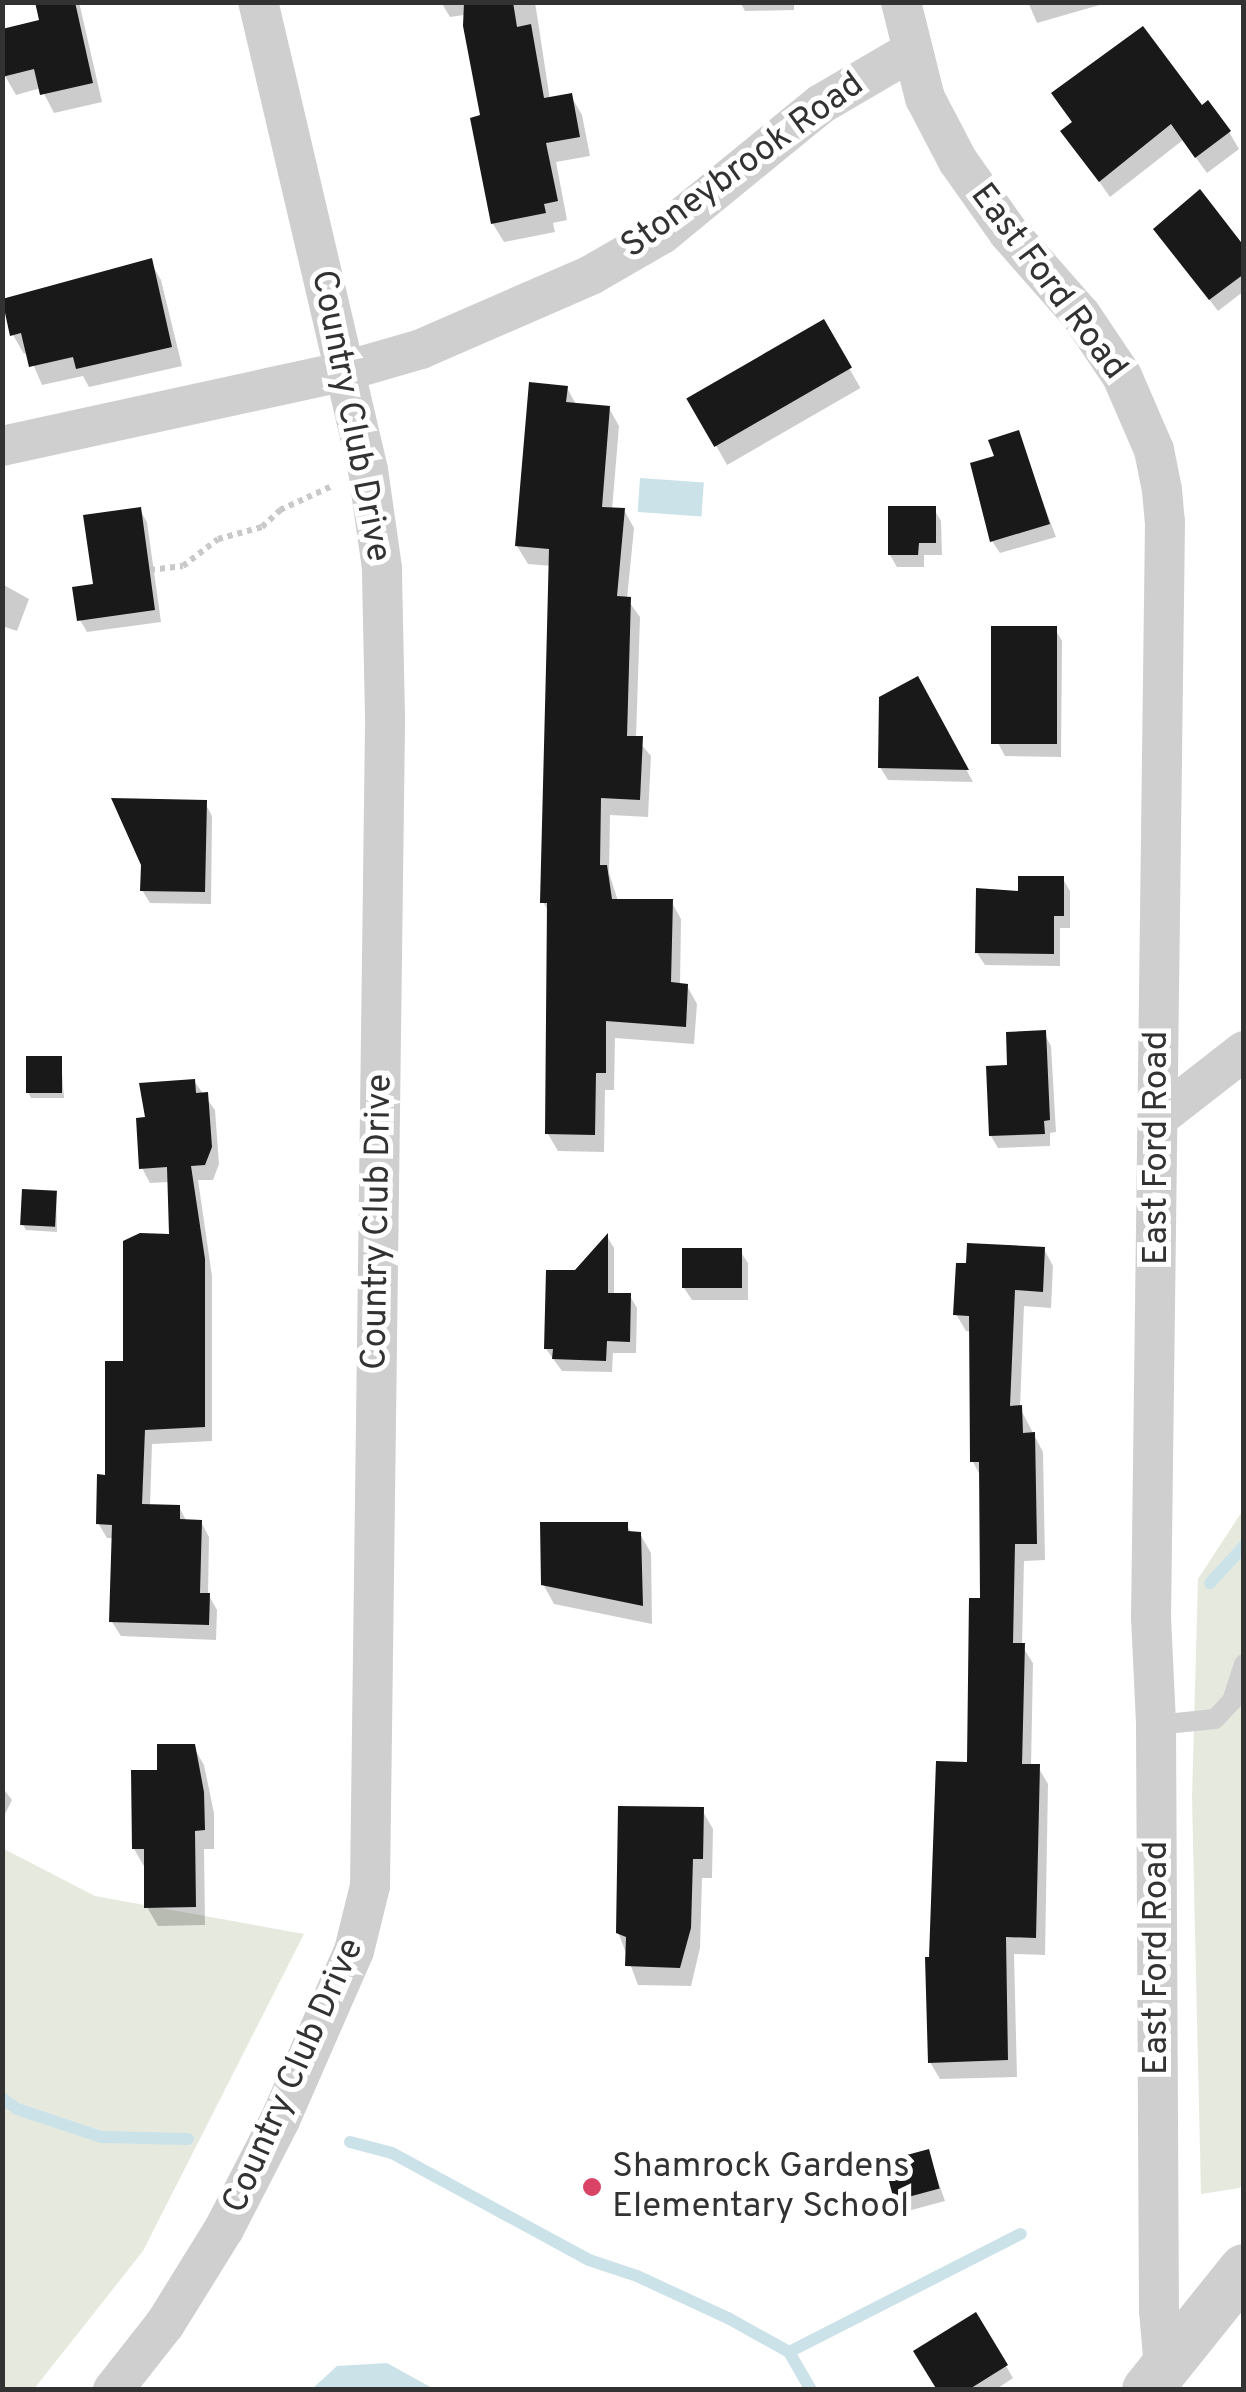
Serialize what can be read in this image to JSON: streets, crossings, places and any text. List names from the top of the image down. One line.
{"streets":{"street":["Stoneybrook Road","East Ford Road","Country Club Drive"]},"crossings":[["Stoneybrook Road","East Ford Road"],["Stoneybrook Road","Country Club Drive"]],"places":["Shamrock Gardens Elementary School"]}
